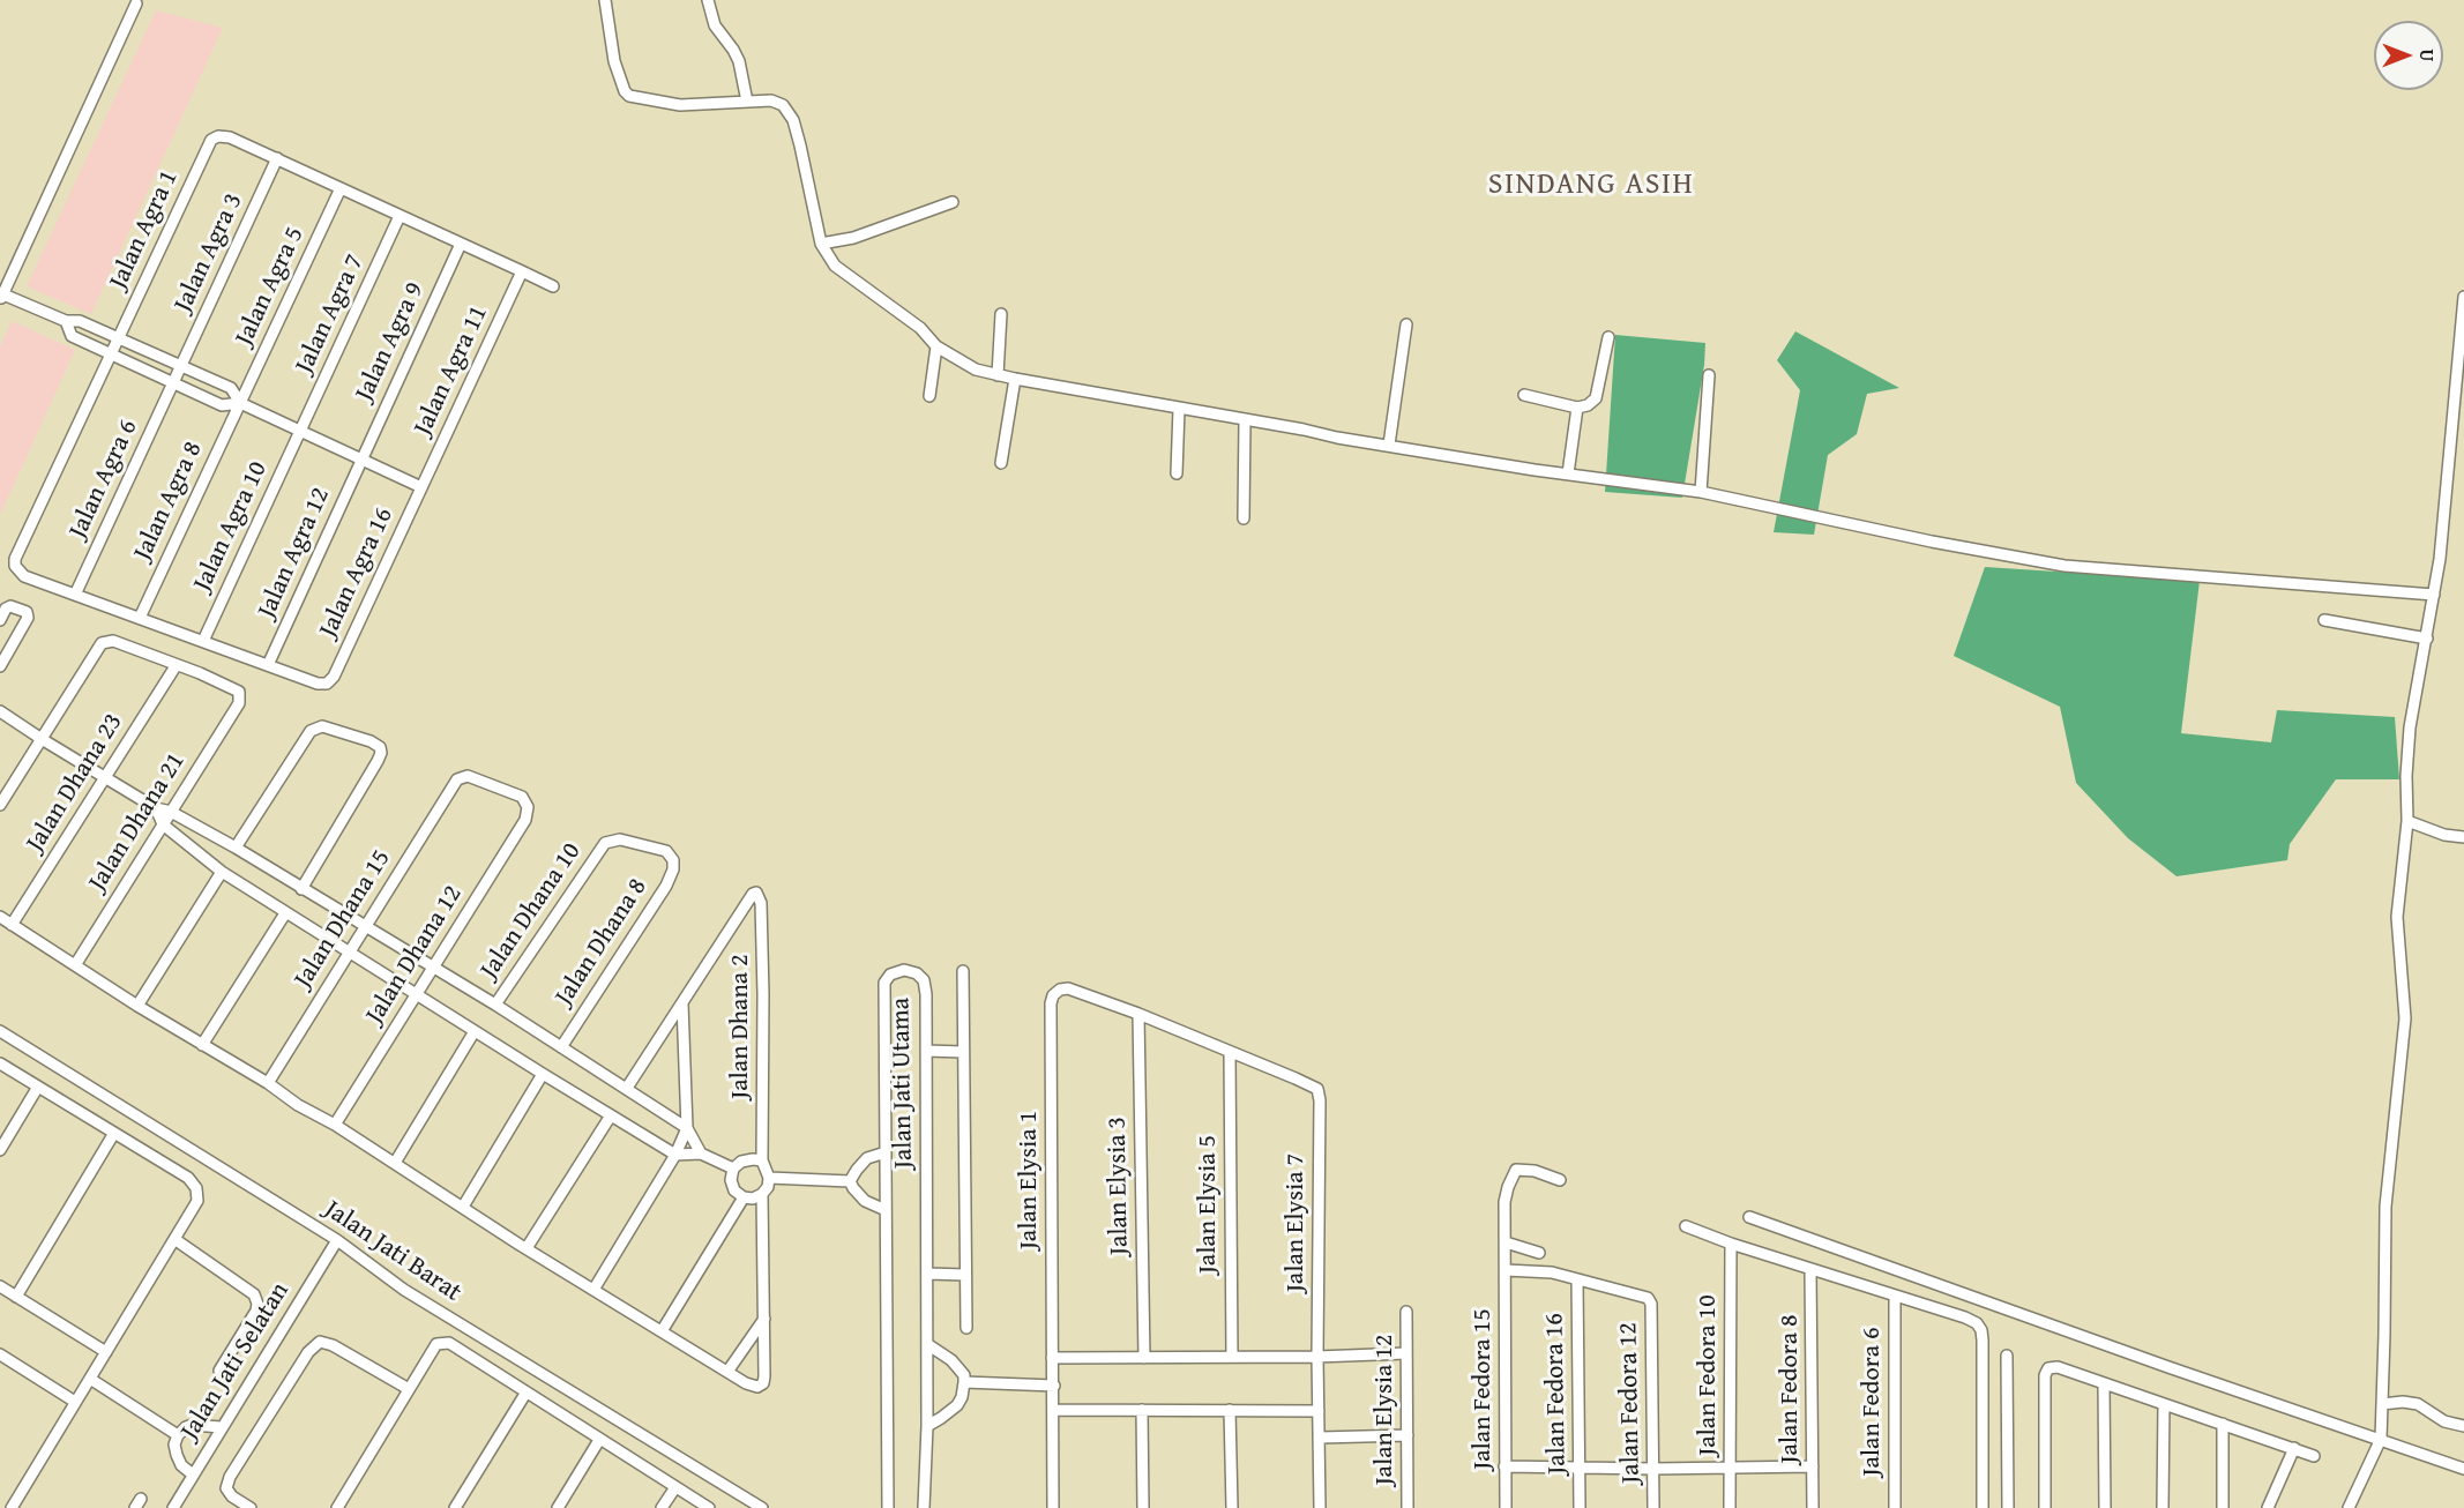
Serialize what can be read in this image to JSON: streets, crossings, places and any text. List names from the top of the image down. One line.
{"streets":{"street":["Jalan Agra 1","Jalan Agra 3","Jalan Agra 5","Jalan Agra 7","Jalan Agra 9","Jalan Agra 11","Jalan Agra 6","Jalan Agra 8","Jalan Agra 10","Jalan Agra 12","Jalan Agra 16","Jalan Dhana 23","Jalan Dhana 21","Jalan Dhana 10","Jalan Dhana 15","Jalan Dhana 8","Jalan Dhana 12","Jalan Dhana 2","Jalan Jati Utama","Jalan Elysia 1","Jalan Elysia 3","Jalan Elysia 5","Jalan Elysia 7","Jalan Jati Barat","Jalan Jati Selatan","Jalan Fedora 10","Jalan Fedora 15","Jalan Fedora 8","Jalan Fedora 16","Jalan Fedora 6","Jalan Fedora 12","Jalan Elysia 12"]},"crossings":[["Jalan Agra 1","Jalan Agra 3"],["Jalan Agra 1","Jalan Agra 6"],["Jalan Agra 3","Jalan Agra 6"],["Jalan Agra 5","Jalan Agra 8"],["Jalan Agra 7","Jalan Agra 10"],["Jalan Agra 9","Jalan Agra 12"],["Jalan Agra 11","Jalan Agra 16"],["Jalan Agra 12","Jalan Agra 16"],["Jalan Dhana 23","Jalan Dhana 21"],["Jalan Dhana 10","Jalan Dhana 8"],["Jalan Dhana 15","Jalan Dhana 12"],["Jalan Elysia 1","Jalan Elysia 3"],["Jalan Elysia 5","Jalan Elysia 7"],["Jalan Jati Barat","Jalan Jati Selatan"],["Jalan Fedora 16","Jalan Fedora 12"]],"districts":["SINDANG ASIH"],"north":"right"}
